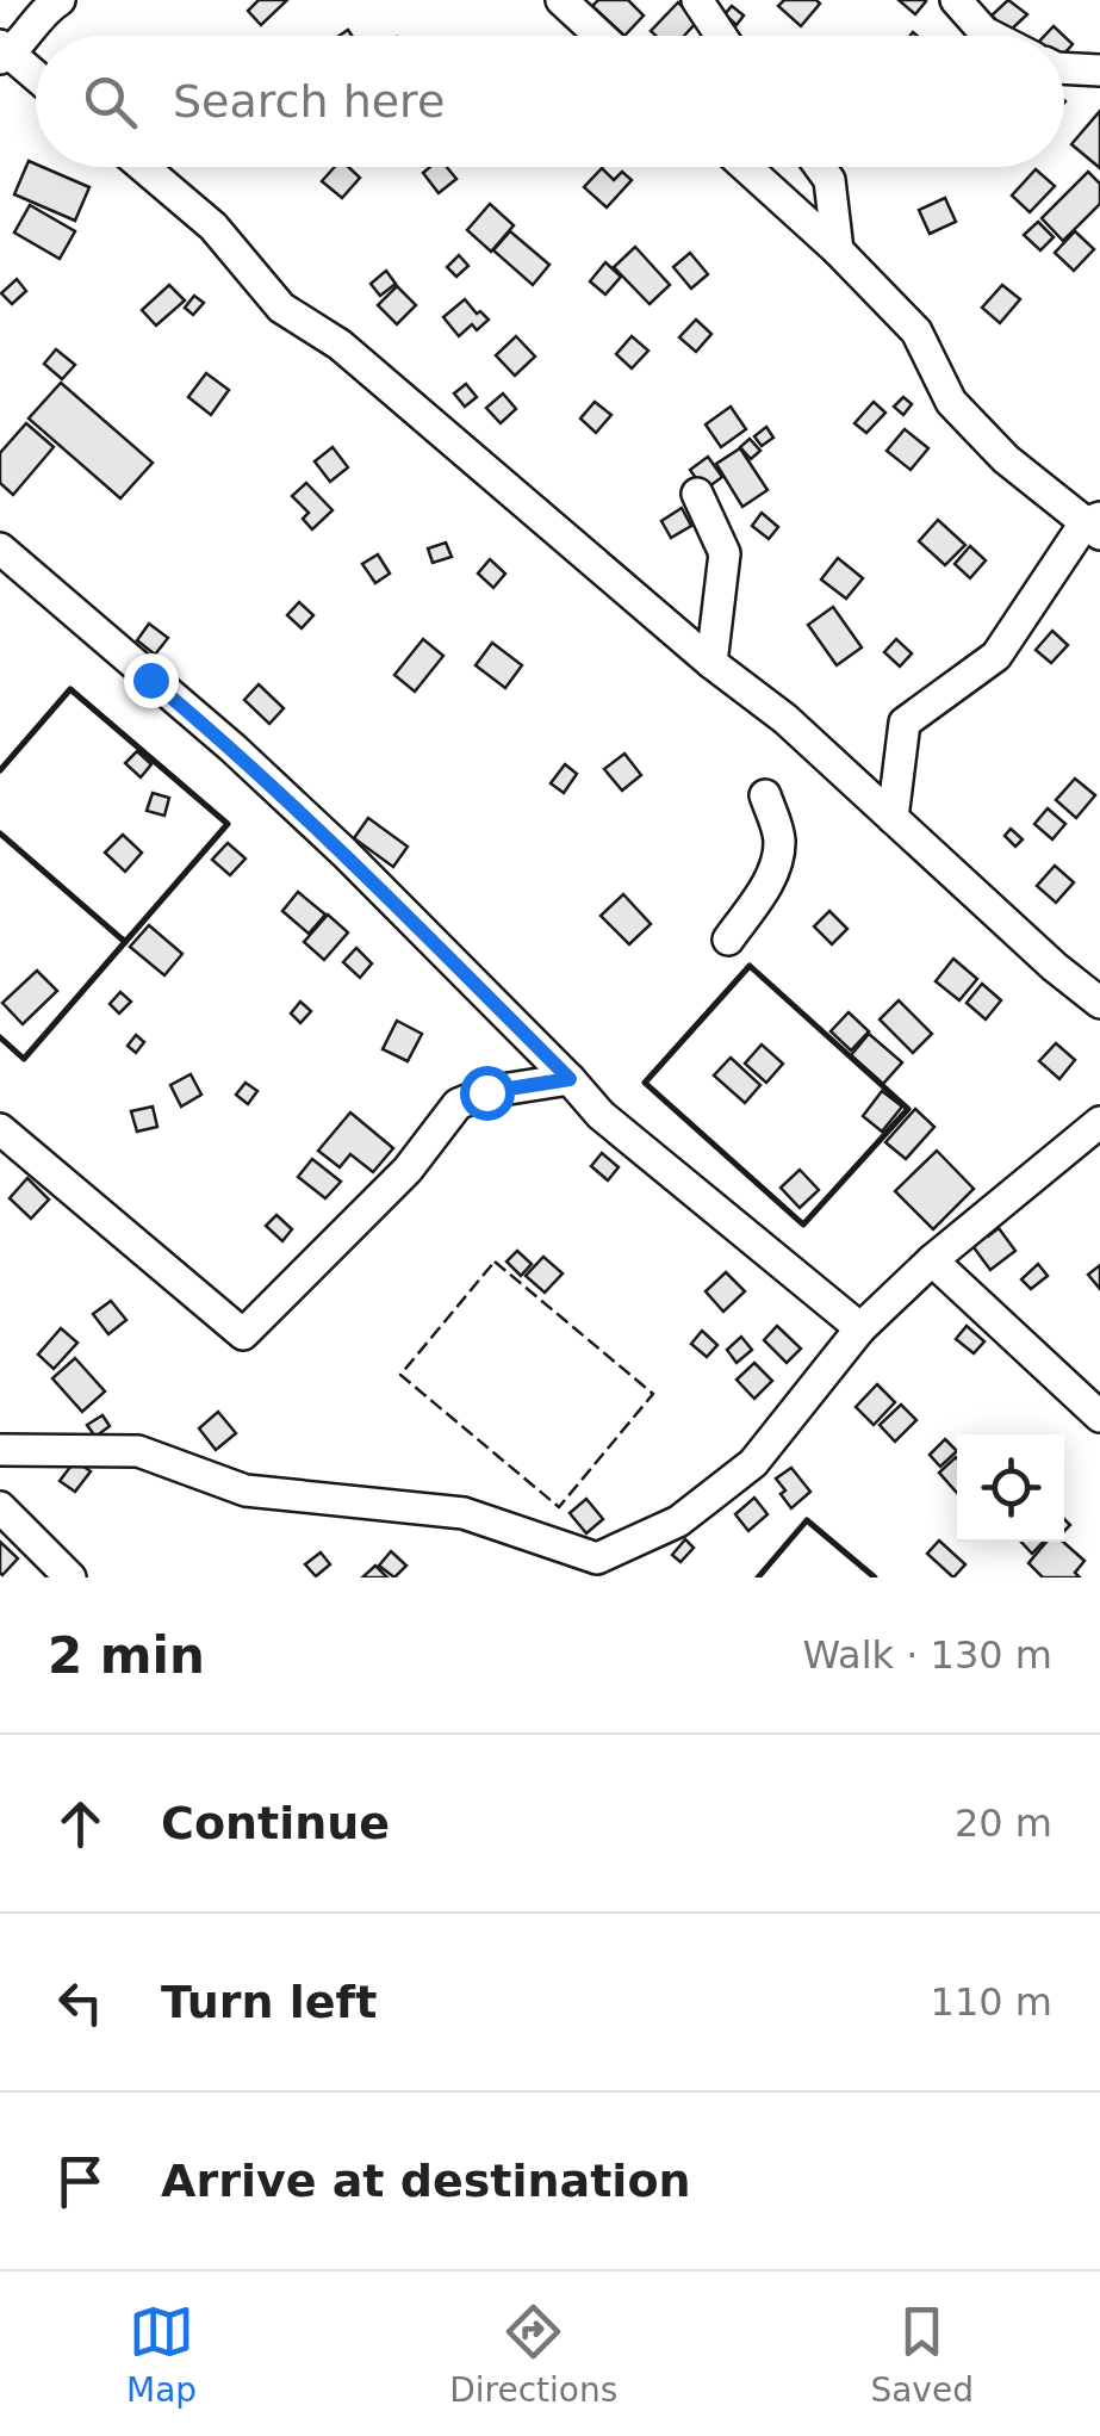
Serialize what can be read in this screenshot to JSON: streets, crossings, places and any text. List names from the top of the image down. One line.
{"page":{"search":"Search here","heading":["2 min","Walk · 130 m"],"list":[["Continue","20 m"],["Turn left","110 m"],"Arrive at destination"],"nav":["Map","Directions","Saved"]}}
